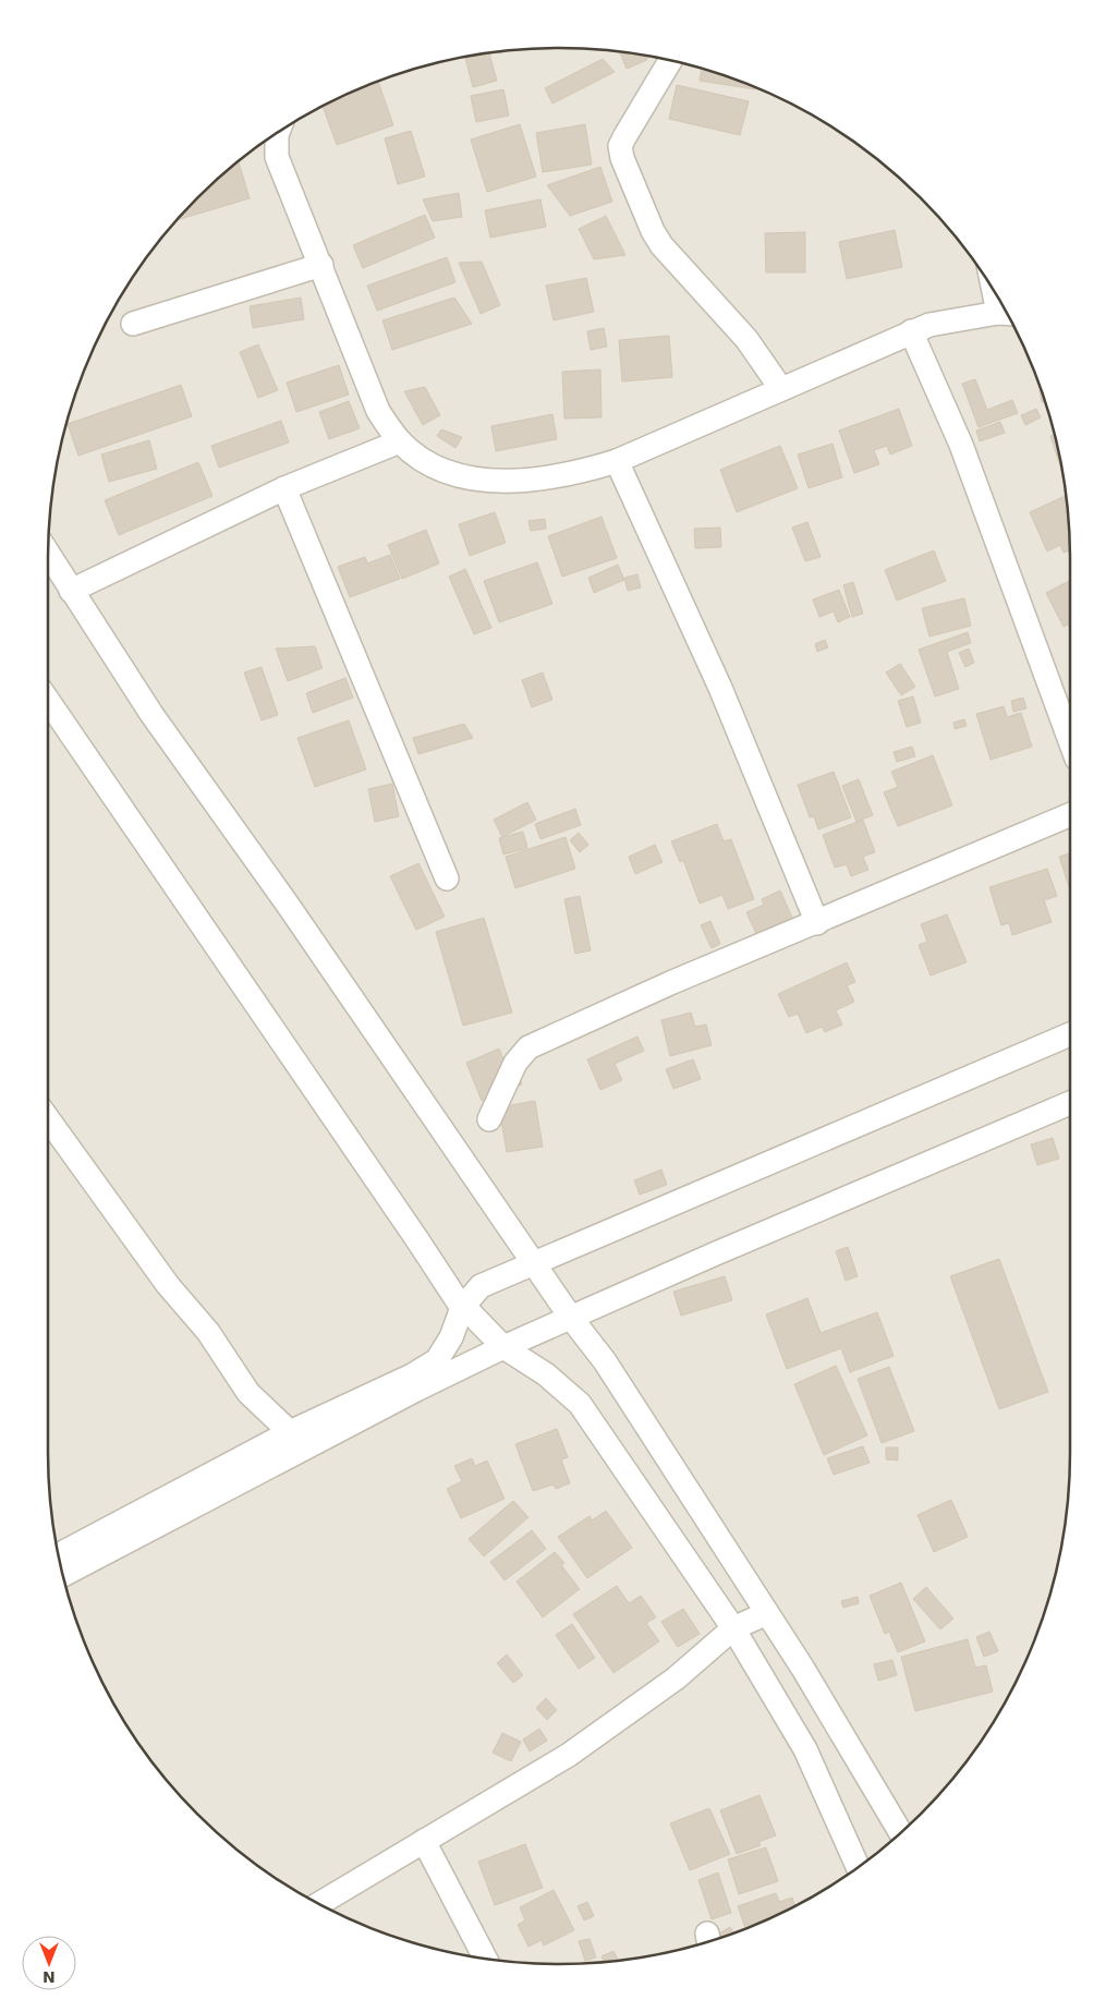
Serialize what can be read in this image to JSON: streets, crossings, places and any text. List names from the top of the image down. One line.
{"north":"bottom"}
